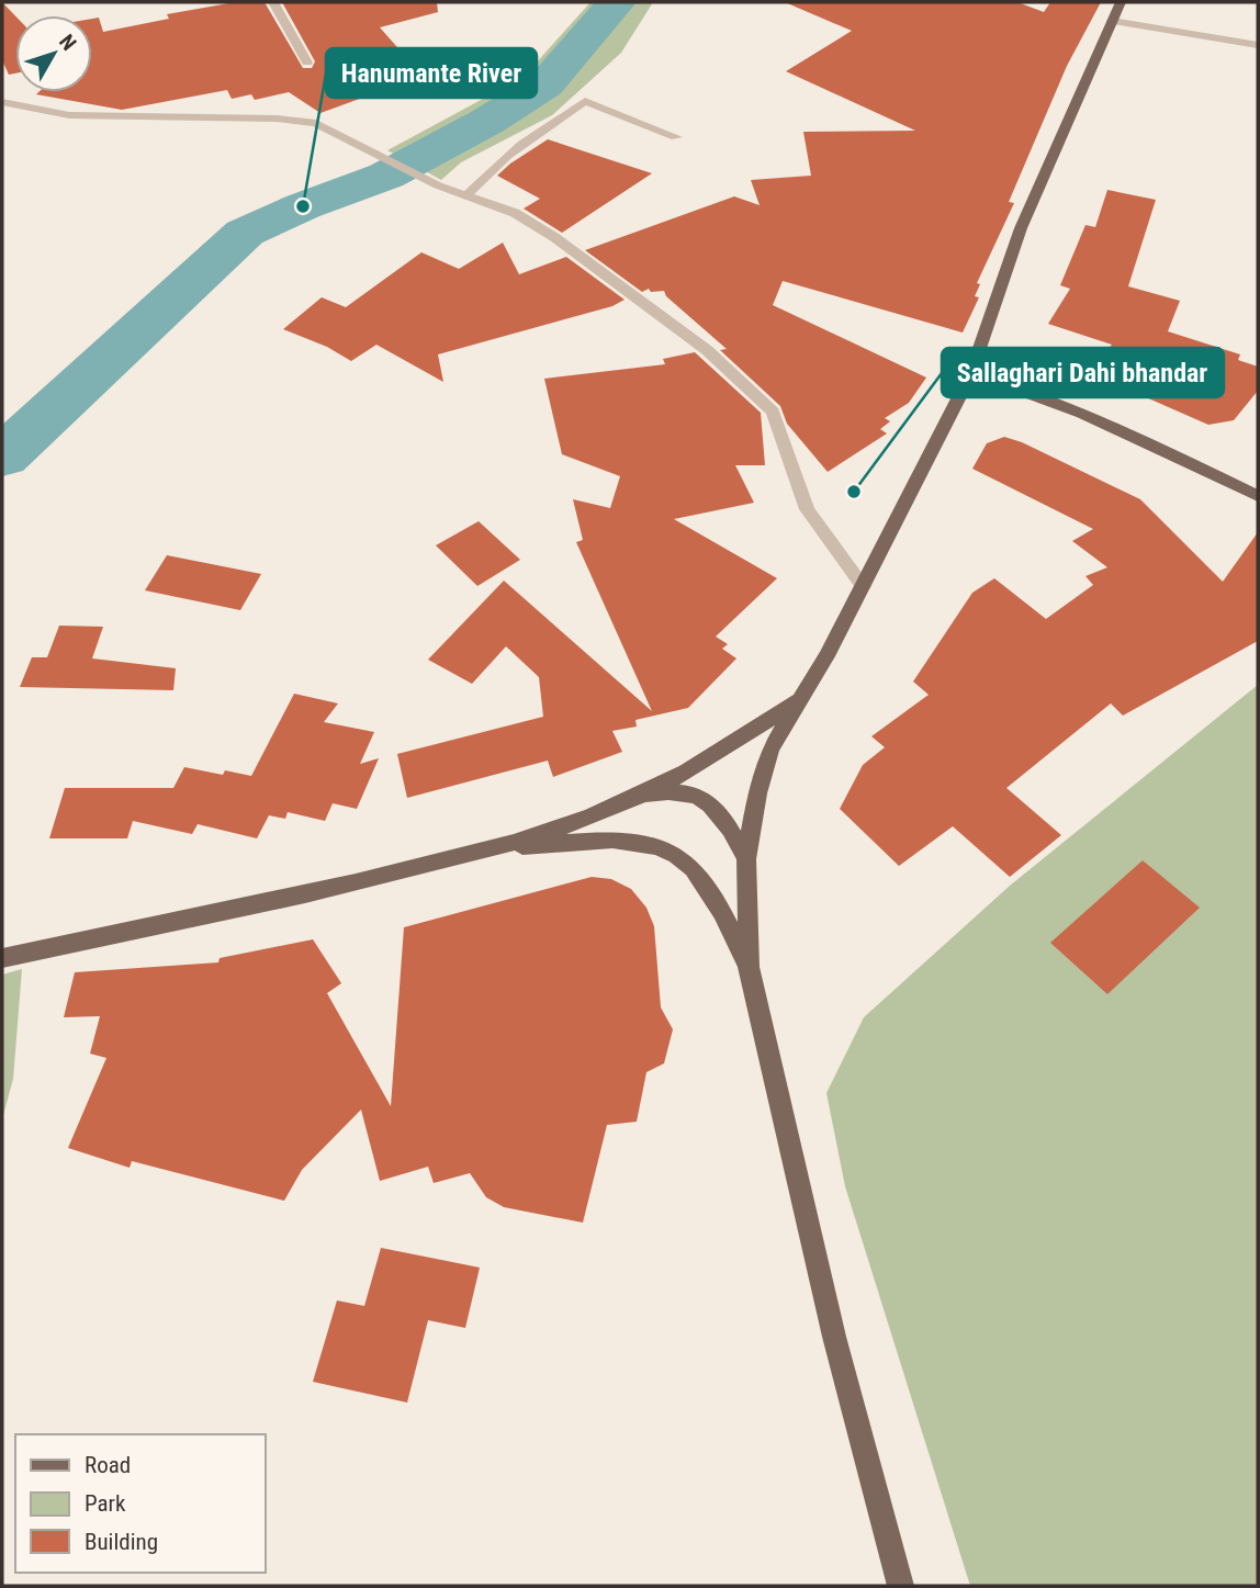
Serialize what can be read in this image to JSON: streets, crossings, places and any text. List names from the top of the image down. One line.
{"places":["Hanumante River","Sallaghari Dahi bhandar"],"legend":["Road","Park","Building"],"north":"top right"}
